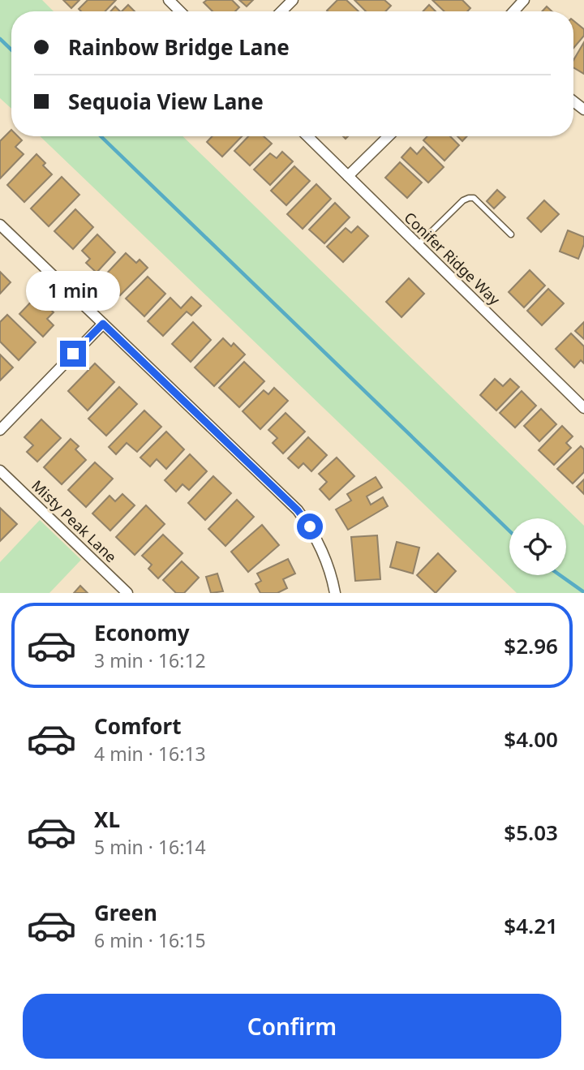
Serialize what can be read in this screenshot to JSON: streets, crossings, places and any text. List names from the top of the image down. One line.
{"streets":{"street":["Conifer Ridge Way","Misty Peak Lane"]},"page":{"banner":["Rainbow Bridge Lane","Sequoia View Lane"],"bubble":"1 min","list":[{"name":"Economy","note":"3 min · 16:12","value":"$2.96"},{"name":"Comfort","note":"4 min · 16:13","value":"$4.00"},{"name":"XL","note":"5 min · 16:14","value":"$5.03"},{"name":"Green","note":"6 min · 16:15","value":"$4.21"}],"buttons":"Confirm"}}
